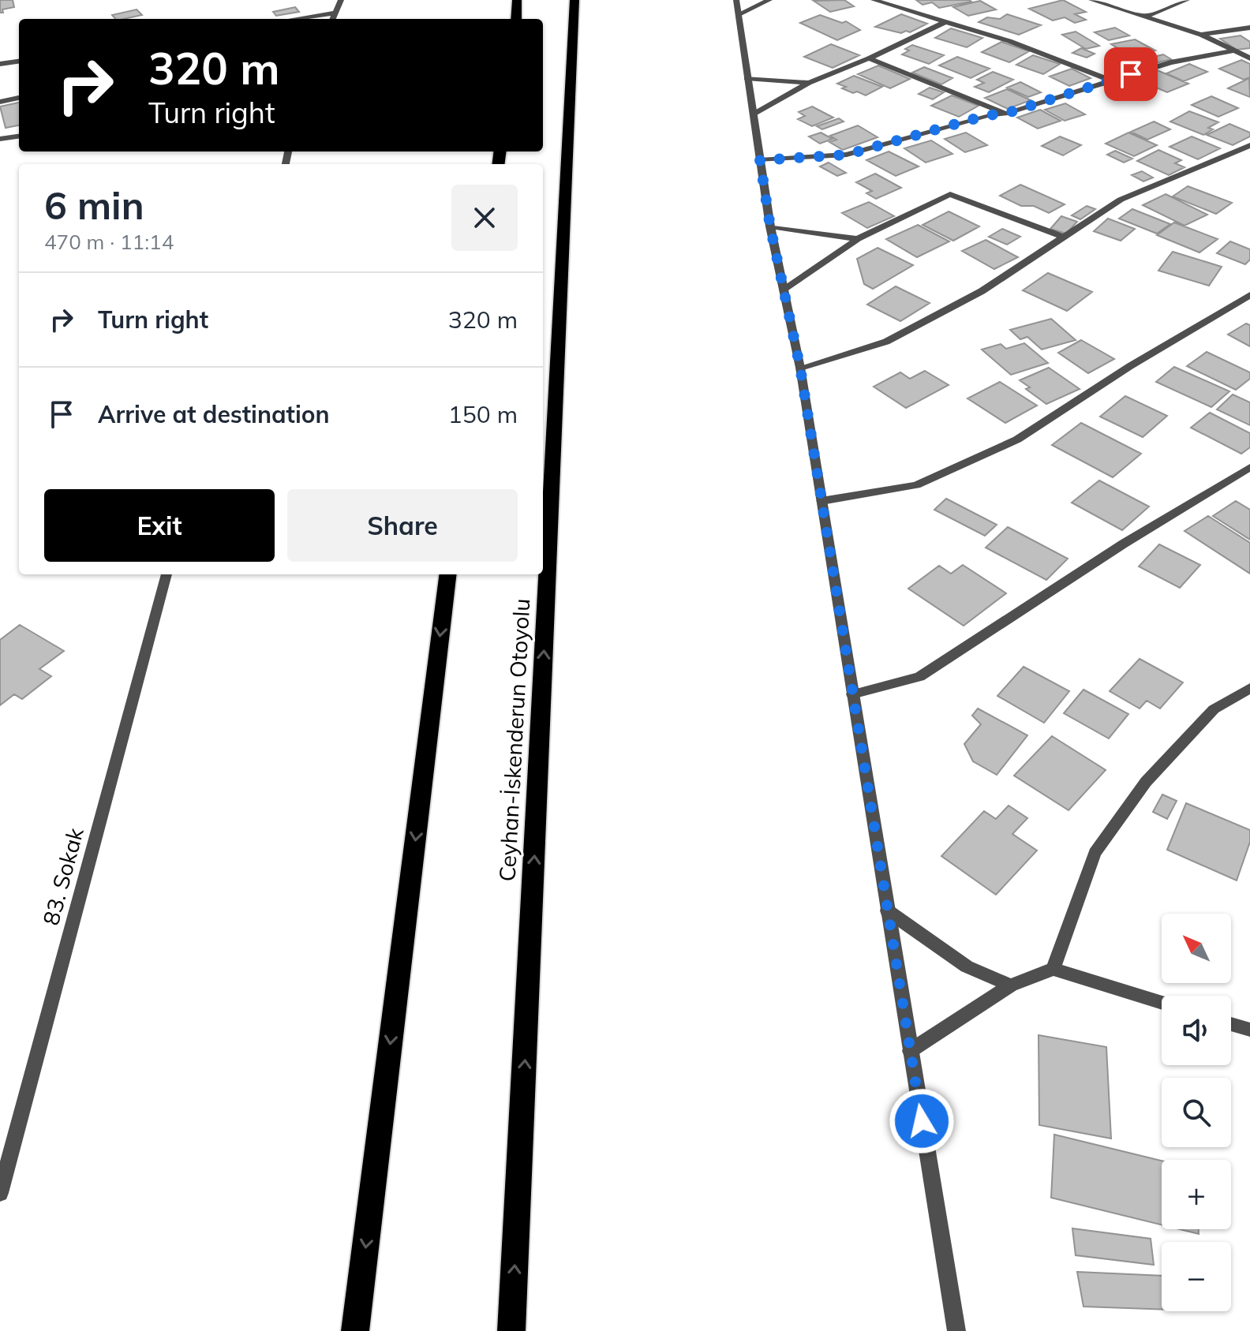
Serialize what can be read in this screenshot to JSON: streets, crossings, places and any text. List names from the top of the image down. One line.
{"streets":{"highway":["Ceyhan-İskenderun Otoyolu"],"street":["83. Sokak"]},"north":"top left","page":{"turn":["320 m","Turn right"],"heading":["6 min","470 m · 11:14"],"list":[{"name":"Turn right","value":"320 m"},{"name":"Arrive at destination","value":"150 m"}],"buttons":["Exit","Share"],"map_buttons":["+","−"]}}
